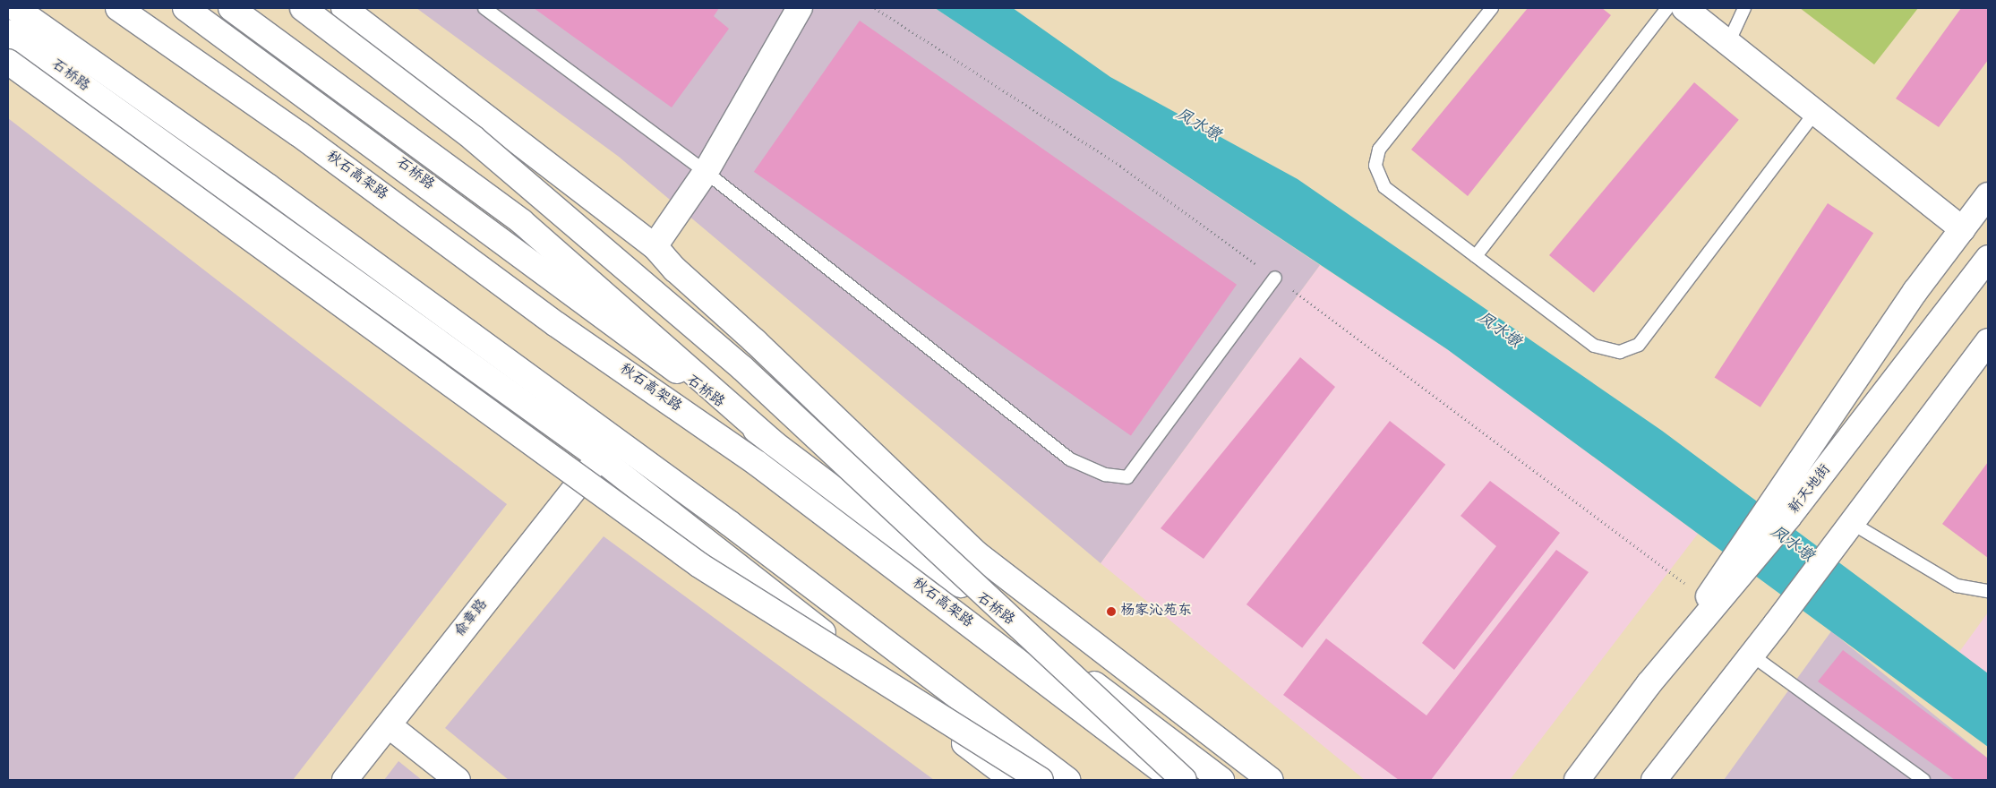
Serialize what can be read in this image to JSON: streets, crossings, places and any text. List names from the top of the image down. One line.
{"streets":{"main road":["石桥路","秋石高架路","新天地街","俞章路"]},"crossings":[["石桥路","俞章路"]],"water":["凤水墩"],"places":["杨家沁苑东"]}
